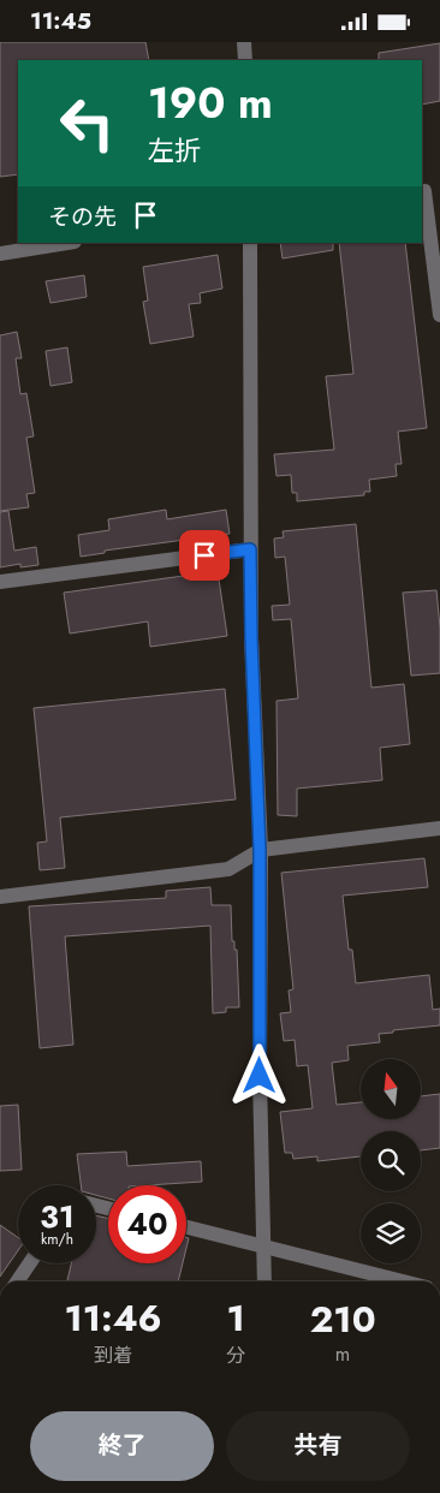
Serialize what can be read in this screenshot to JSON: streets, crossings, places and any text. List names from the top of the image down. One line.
{"north":"top","page":{"status":"11:45","turn":["190 m","左折"],"then":"その先","speed":"31 km/h","limit":"40","eta":["11:46","到着","1","分","210","m"],"buttons":["終了","共有"]}}
